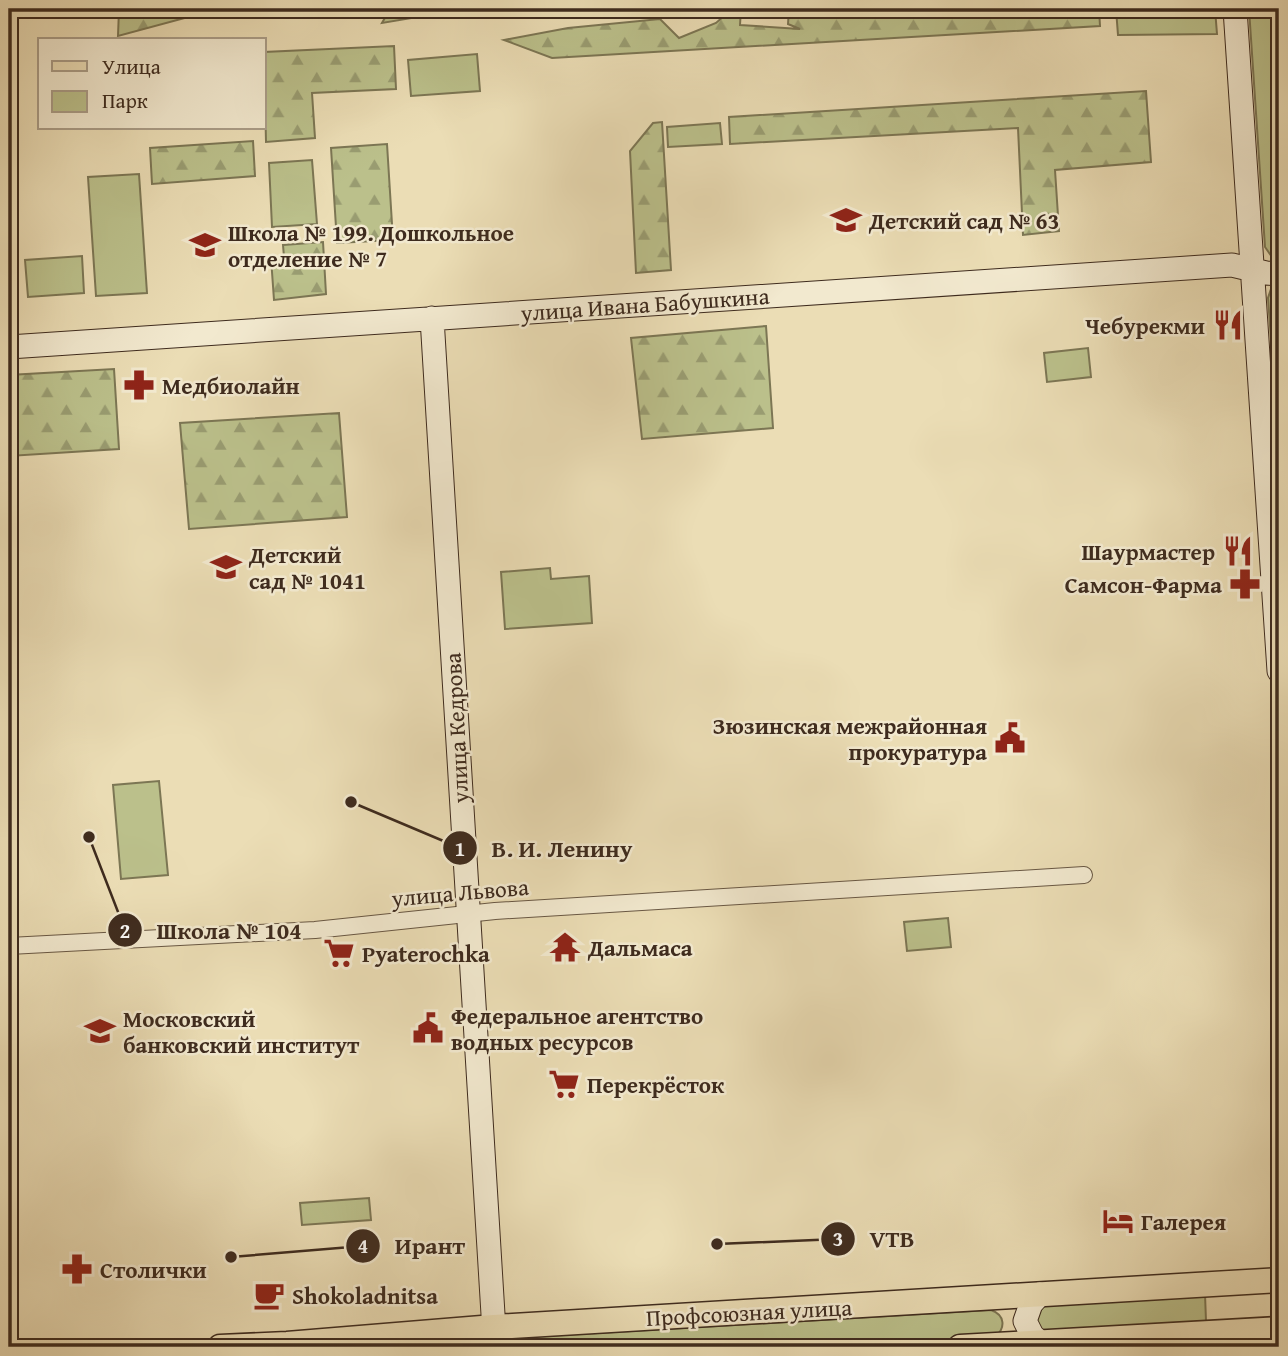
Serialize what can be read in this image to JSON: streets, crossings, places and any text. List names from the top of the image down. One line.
{"streets":{"main road":["Профсоюзная улица"],"street":["улица Ивана Бабушкина","улица Кедрова","улица Львова"]},"crossings":[["улица Ивана Бабушкина","улица Кедрова"],["улица Кедрова","улица Львова"],["улица Кедрова","Профсоюзная улица"]],"places":{"school or university":["Детский сад № 63","Школа № 199. Дошкольное отделение № 7","Детский сад № 1041","Московский банковский институт"],"restaurant":["Чебурекми","Шаурмастер"],"pharmacy":["Медбиолайн","Самсон-Фарма","Столички"],"public building":["Зюзинская межрайонная прокуратура","Федеральное агентство водных ресурсов"],"other":["В. И. Ленину","Школа № 104","VTB","Ирант"],"temple":["Дальмаса"],"supermarket":["Pyaterochka","Перекрёсток"],"hotel":["Галерея"],"cafe":["Shokoladnitsa"]},"legend":["Улица","Парк"]}
